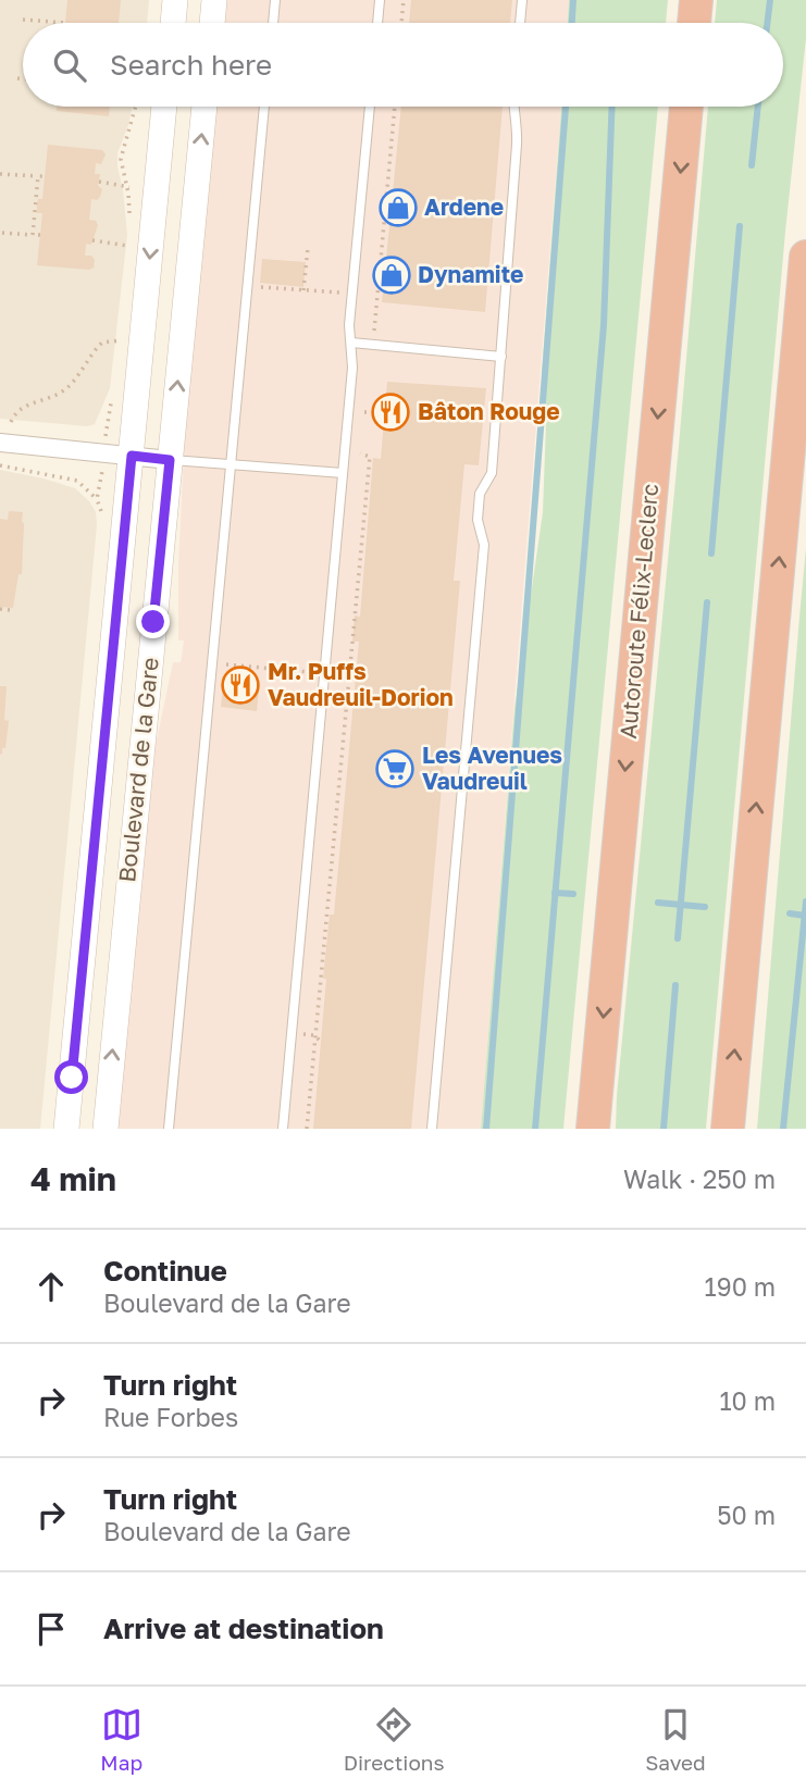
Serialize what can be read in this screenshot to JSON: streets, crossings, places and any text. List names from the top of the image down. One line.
{"streets":{"highway":["Autoroute Félix-Leclerc"],"main road":["Boulevard de la Gare"]},"places":{"shop":["Ardene","Dynamite"],"restaurant":["Bâton Rouge","Mr. Puffs Vaudreuil-Dorion"],"supermarket":["Les Avenues Vaudreuil"]},"page":{"search":"Search here","heading":["4 min","Walk · 250 m"],"list":[["Continue","Boulevard de la Gare","190 m"],["Turn right","Rue Forbes","10 m"],["Turn right","Boulevard de la Gare","50 m"],"Arrive at destination"],"nav":["Map","Directions","Saved"]}}
